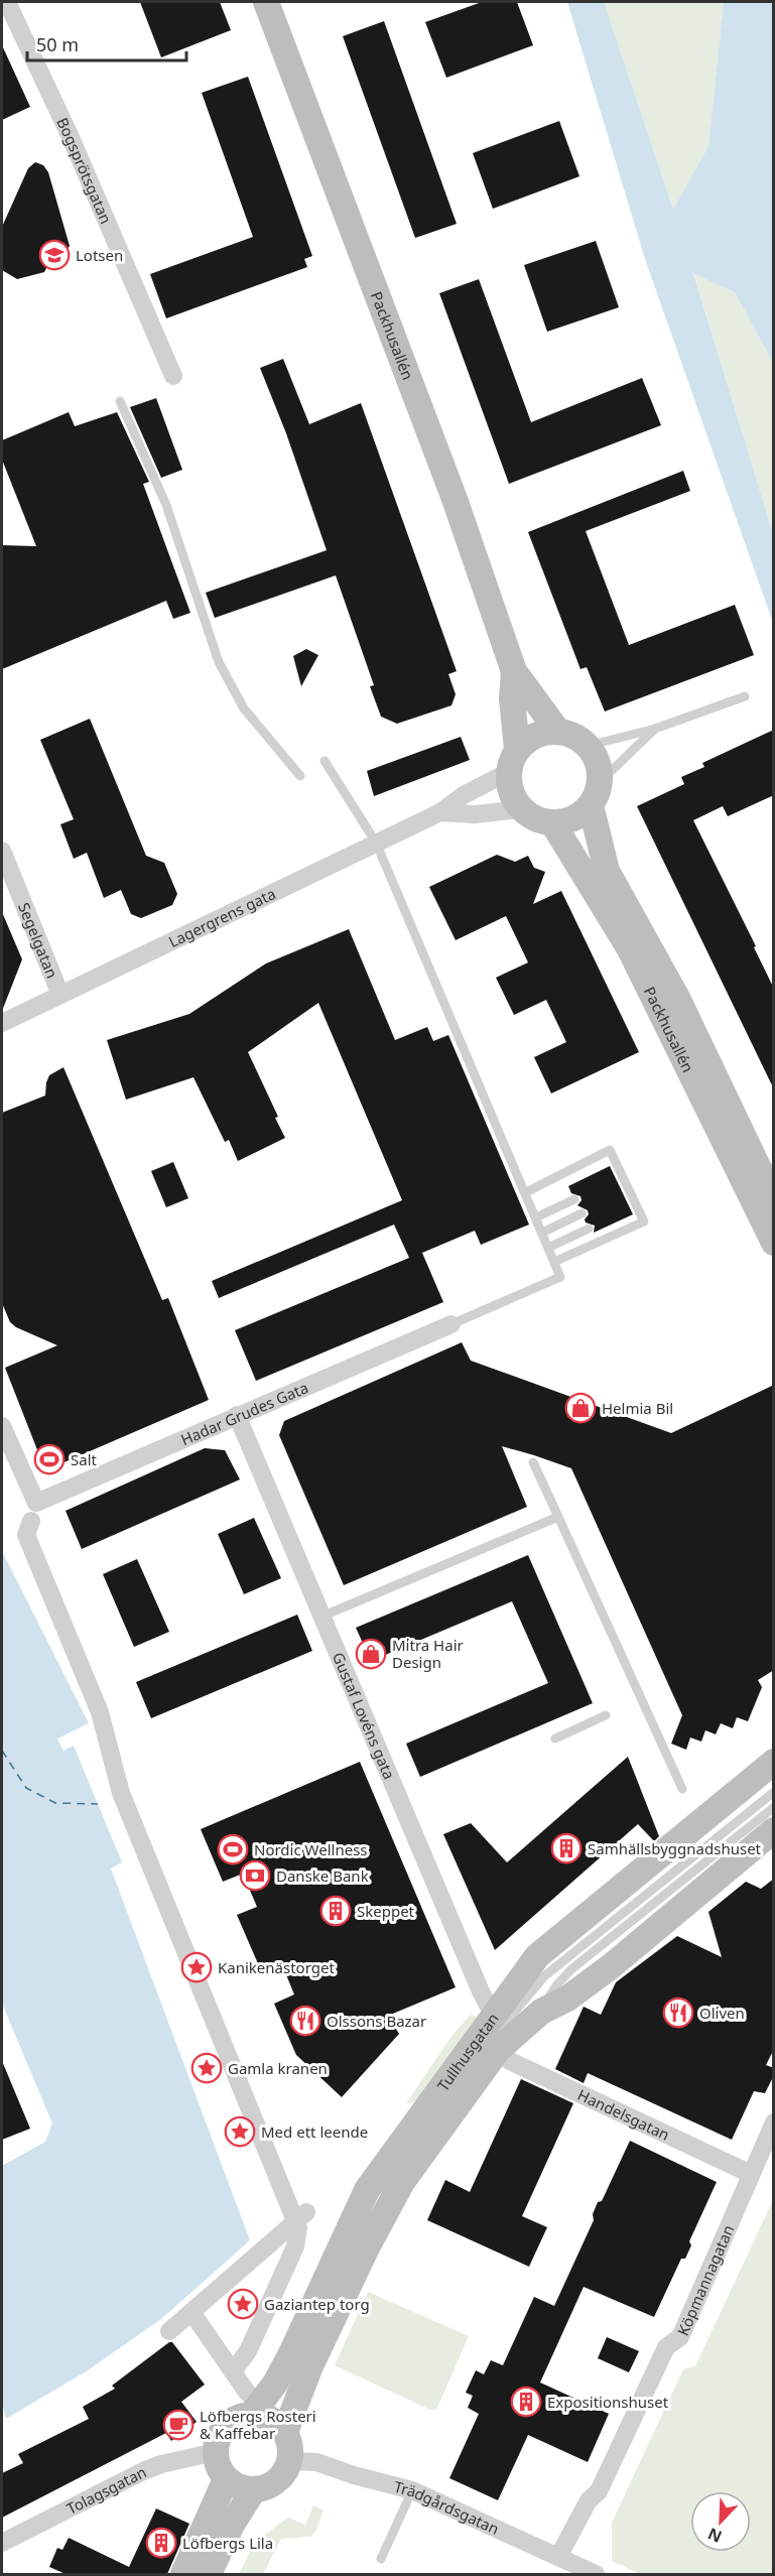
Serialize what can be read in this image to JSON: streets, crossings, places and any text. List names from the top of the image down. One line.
{"streets":{"street":["Bogsprötsgatan","Packhusallén","Lagergrens gata","Segelgatan","Hadar Grudes Gata","Gustaf Lovéns gata","Tullhusgatan","Handelsgatan","Köpmannagatan","Tolagsgatan","Trädgårdsgatan"]},"crossings":[["Packhusallén","Lagergrens gata"],["Lagergrens gata","Segelgatan"],["Hadar Grudes Gata","Gustaf Lovéns gata"],["Gustaf Lovéns gata","Tullhusgatan"],["Tullhusgatan","Handelsgatan"],["Tullhusgatan","Tolagsgatan"],["Tullhusgatan","Trädgårdsgatan"],["Handelsgatan","Köpmannagatan"],["Köpmannagatan","Trädgårdsgatan"],["Tolagsgatan","Trädgårdsgatan"]],"places":{"school or university":["Lotsen"],"shop":["Helmia Bil","Mitra Hair Design"],"sports":["Salt","Nordic Wellness"],"building":["Samhällsbyggnadshuset","Skeppet","Expositionshuset","Löfbergs Lila"],"bank":["Danske Bank"],"place":["Kanikenästorget","Gamla kranen","Med ett leende","Gaziantep torg"],"restaurant":["Oliven","Olssons Bazar"],"cafe":["Löfbergs Rosteri & Kaffebar"]},"scale_bar":"50 m","north":"bottom left"}
